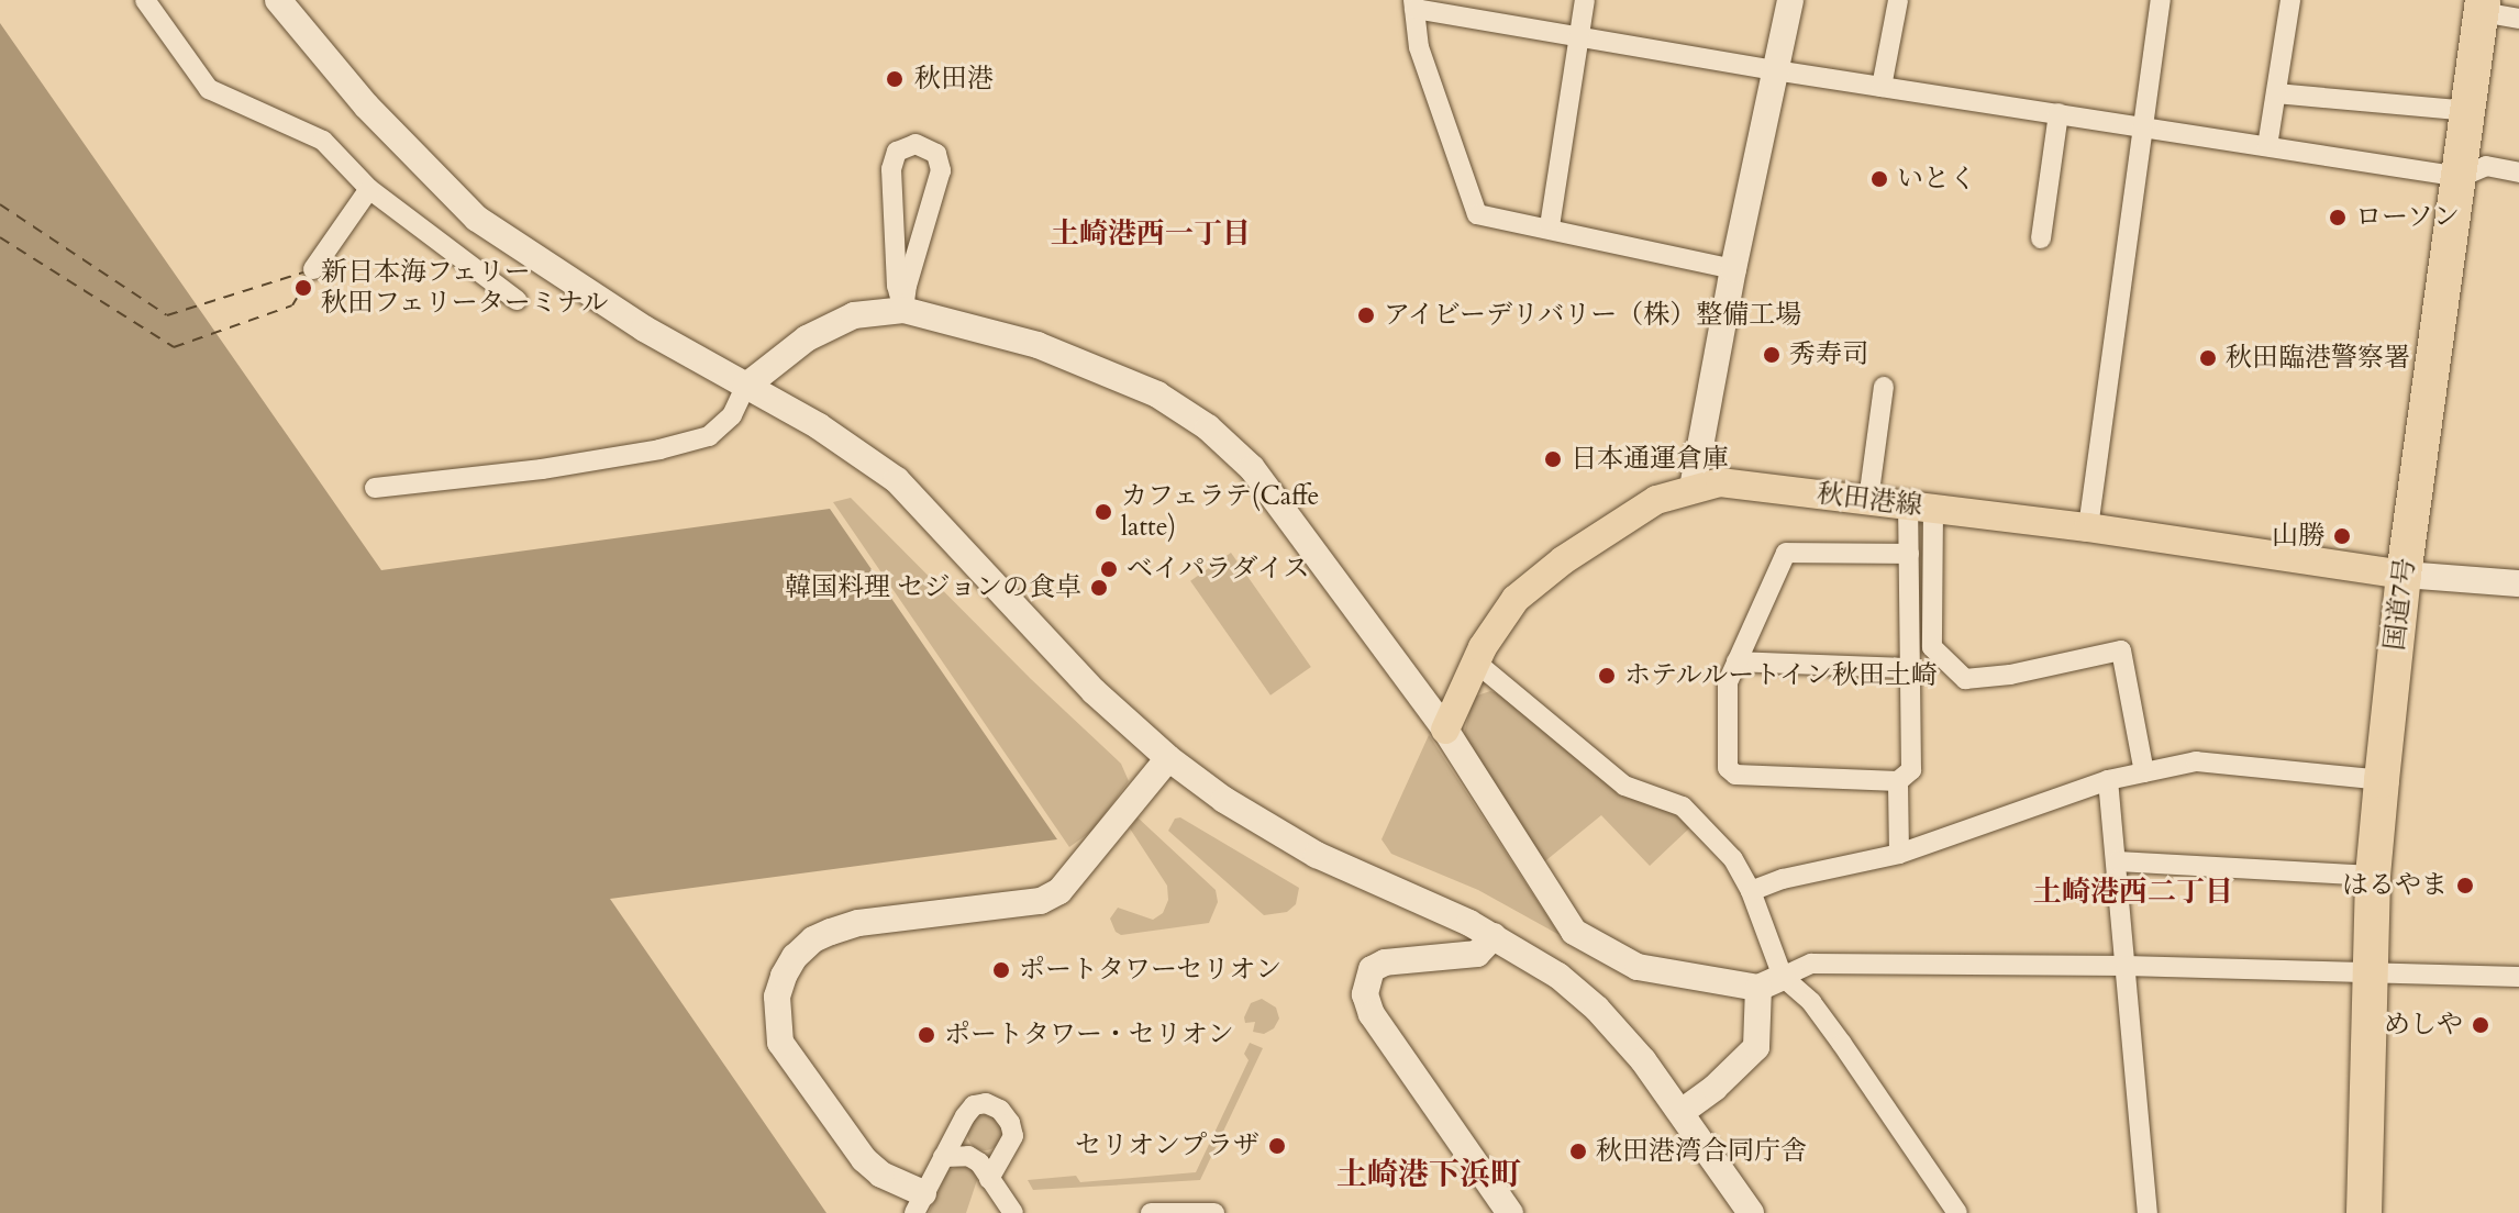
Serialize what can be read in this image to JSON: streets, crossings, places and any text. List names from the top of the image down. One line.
{"streets":{"highway":["国道7号"],"main road":["秋田港線"]},"crossings":[["秋田港線","国道7号"]],"districts":["土崎港西一丁目","土崎港西二丁目","土崎港下浜町"],"places":["秋田港","いとく","ローソン","新日本海フェリー 秋田フェリーターミナル","アイビーデリバリー（株）整備工場","秀寿司","秋田臨港警察署","日本通運倉庫","カフェラテ(Caffe latte)","山勝","ベイパラダイス","韓国料理 セジョンの食卓","ホテルルートイン秋田土崎","はるやま","ポートタワーセリオン","めしや","ポートタワー・セリオン","セリオンプラザ","秋田港湾合同庁舎"]}
